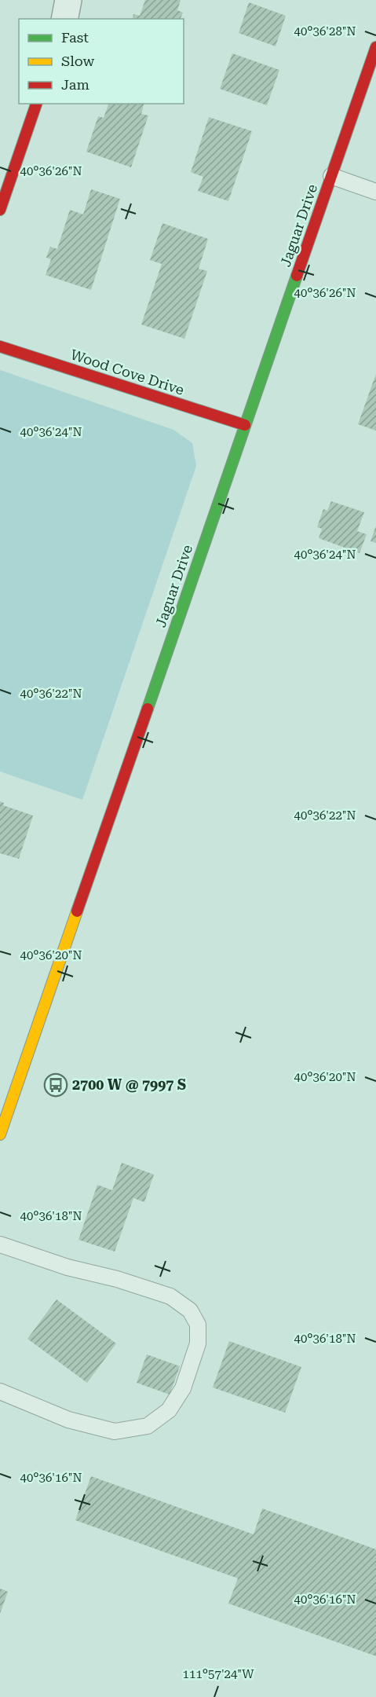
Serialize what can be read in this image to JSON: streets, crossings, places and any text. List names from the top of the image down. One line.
{"streets":{"main road":["Jaguar Drive","Wood Cove Drive"]},"crossings":[["Jaguar Drive","Wood Cove Drive"]],"places":{"bus stop":["2700 W @ 7997 S"]},"legend":["Fast","Slow","Jam"],"coordinates":["40°36'28\"N","40°36'26\"N","40°36'24\"N","40°36'22\"N","40°36'20\"N","40°36'18\"N","40°36'16\"N","111°57'24\"W"]}
